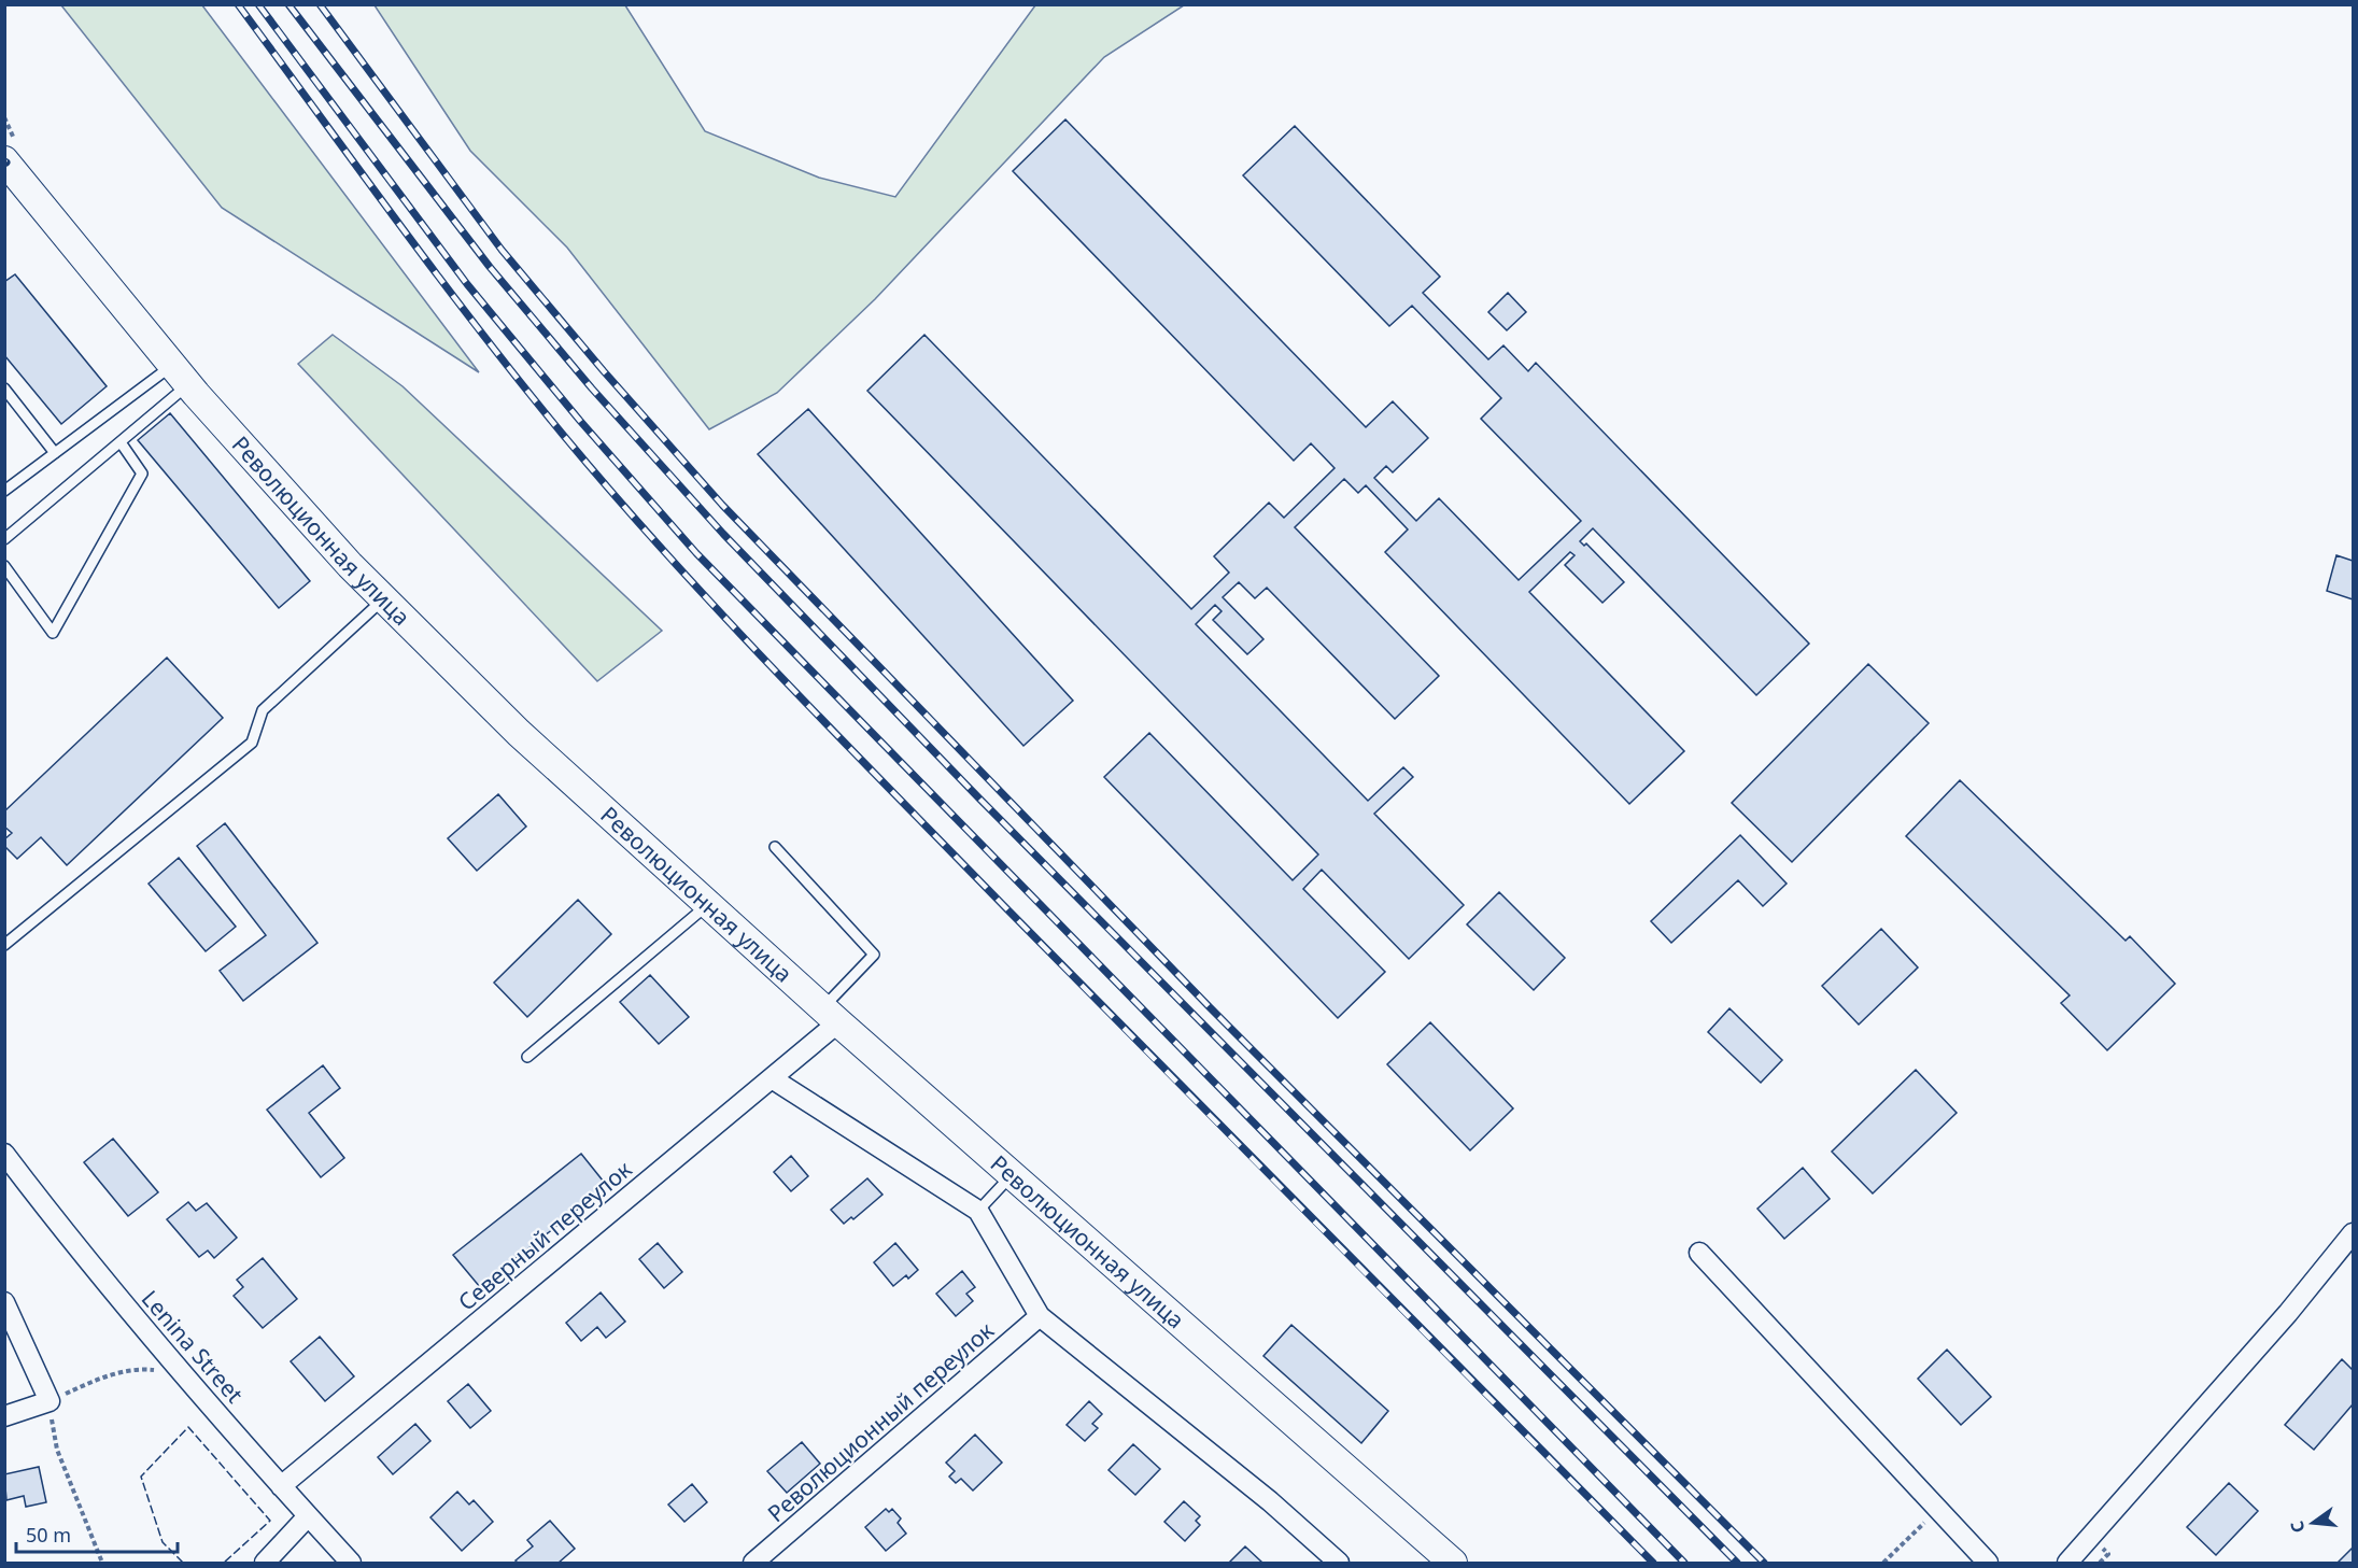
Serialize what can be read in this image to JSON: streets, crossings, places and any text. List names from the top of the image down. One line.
{"streets":{"main road":["Революционная улица"],"street":["Северный переулок","Lenina Street","Революционный переулок"]},"crossings":[["Революционная улица","Северный переулок"],["Северный переулок","Lenina Street"]],"scale_bar":"50 m","north":"left"}
